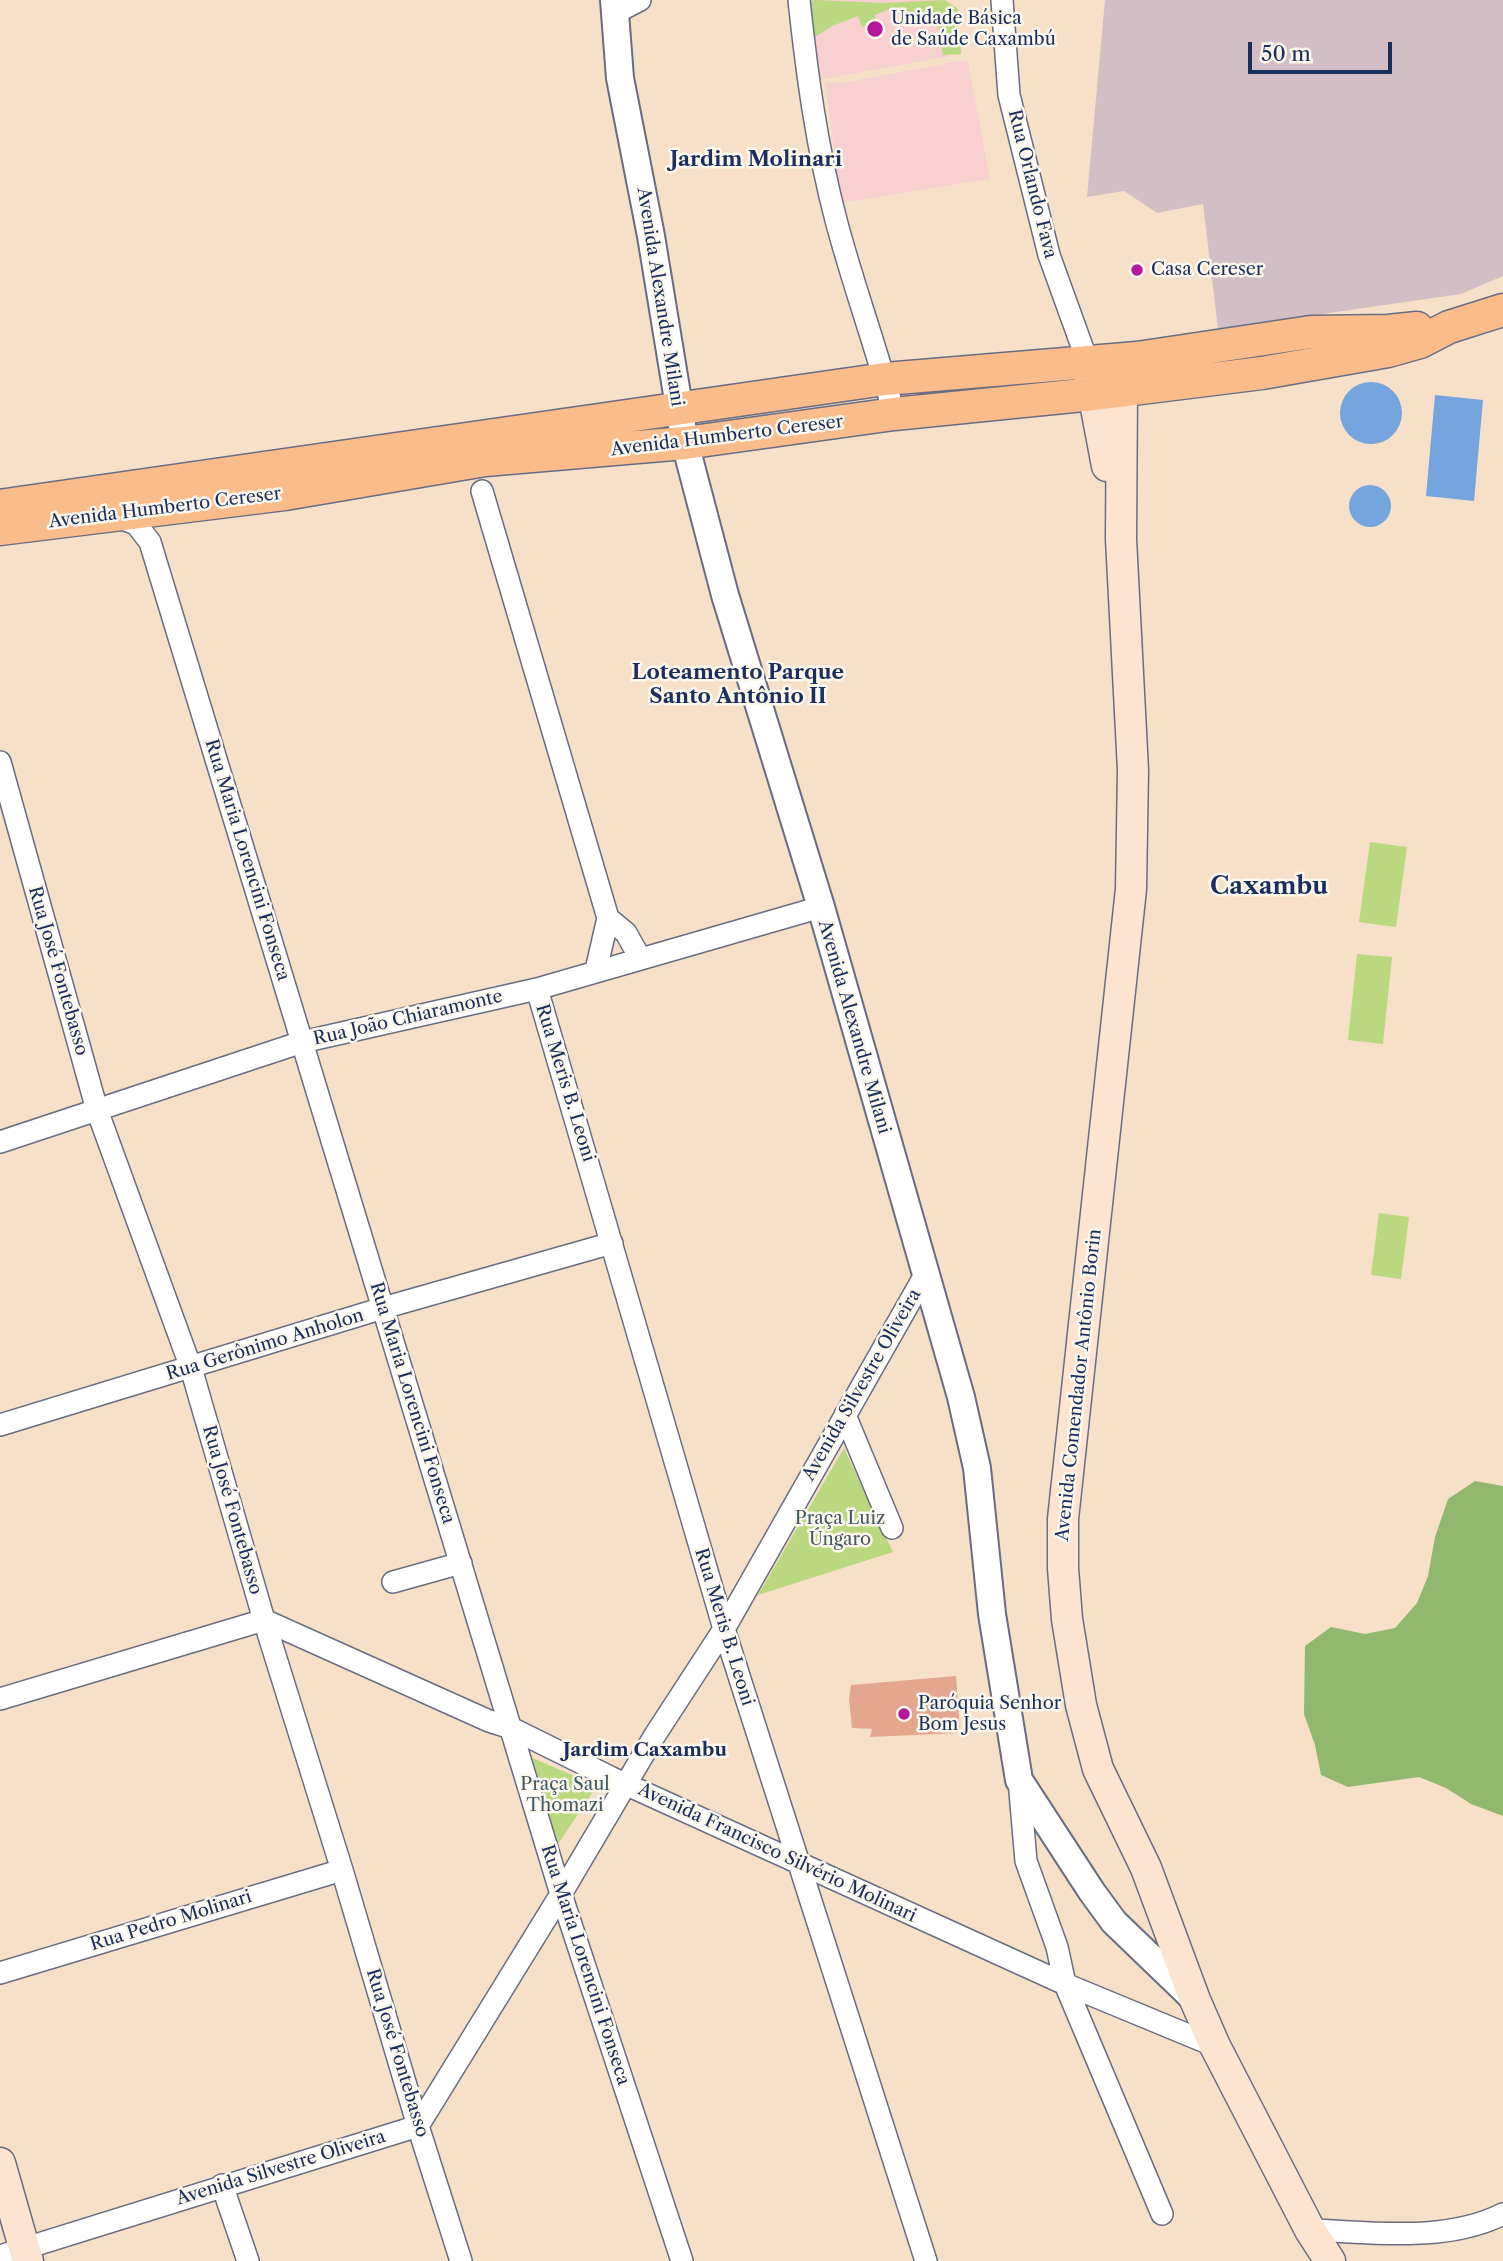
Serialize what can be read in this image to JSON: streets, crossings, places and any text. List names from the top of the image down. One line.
{"streets":{"main road":["Avenida Humberto Cereser","Avenida Comendador Antônio Borin"],"street":["Rua Orlando Fava","Avenida Alexandre Milani","Rua Maria Lorencini Fonseca","Rua José Fontebasso","Rua João Chiaramonte","Rua Meris B. Leoni","Rua Gerônimo Anholon","Avenida Silvestre Oliveira","Avenida Francisco Silvério Molinari","Rua Pedro Molinari"]},"crossings":[["Rua Orlando Fava","Avenida Humberto Cereser"],["Rua Orlando Fava","Avenida Comendador Antônio Borin"],["Avenida Alexandre Milani","Avenida Humberto Cereser"],["Avenida Alexandre Milani","Rua João Chiaramonte"],["Avenida Alexandre Milani","Avenida Silvestre Oliveira"],["Avenida Alexandre Milani","Avenida Comendador Antônio Borin"],["Avenida Humberto Cereser","Avenida Comendador Antônio Borin"],["Rua Maria Lorencini Fonseca","Rua João Chiaramonte"],["Rua Maria Lorencini Fonseca","Rua Gerônimo Anholon"],["Rua Maria Lorencini Fonseca","Avenida Silvestre Oliveira"],["Rua Maria Lorencini Fonseca","Avenida Francisco Silvério Molinari"],["Rua José Fontebasso","Rua João Chiaramonte"],["Rua José Fontebasso","Rua Gerônimo Anholon"],["Rua José Fontebasso","Avenida Silvestre Oliveira"],["Rua José Fontebasso","Avenida Francisco Silvério Molinari"],["Rua José Fontebasso","Rua Pedro Molinari"],["Rua João Chiaramonte","Rua Meris B. Leoni"],["Rua Meris B. Leoni","Rua Gerônimo Anholon"],["Rua Meris B. Leoni","Avenida Silvestre Oliveira"],["Rua Meris B. Leoni","Avenida Francisco Silvério Molinari"],["Avenida Silvestre Oliveira","Avenida Francisco Silvério Molinari"],["Avenida Comendador Antônio Borin","Avenida Francisco Silvério Molinari"]],"districts":["Jardim Molinari","Loteamento Parque Santo Antônio II","Caxambu","Jardim Caxambu"],"parks":["Praça Luiz Úngaro","Praça Saul Thomazi"],"places":["Unidade Básica de Saúde Caxambú","Casa Cereser","Paróquia Senhor Bom Jesus"],"scale_bar":"50 m"}
